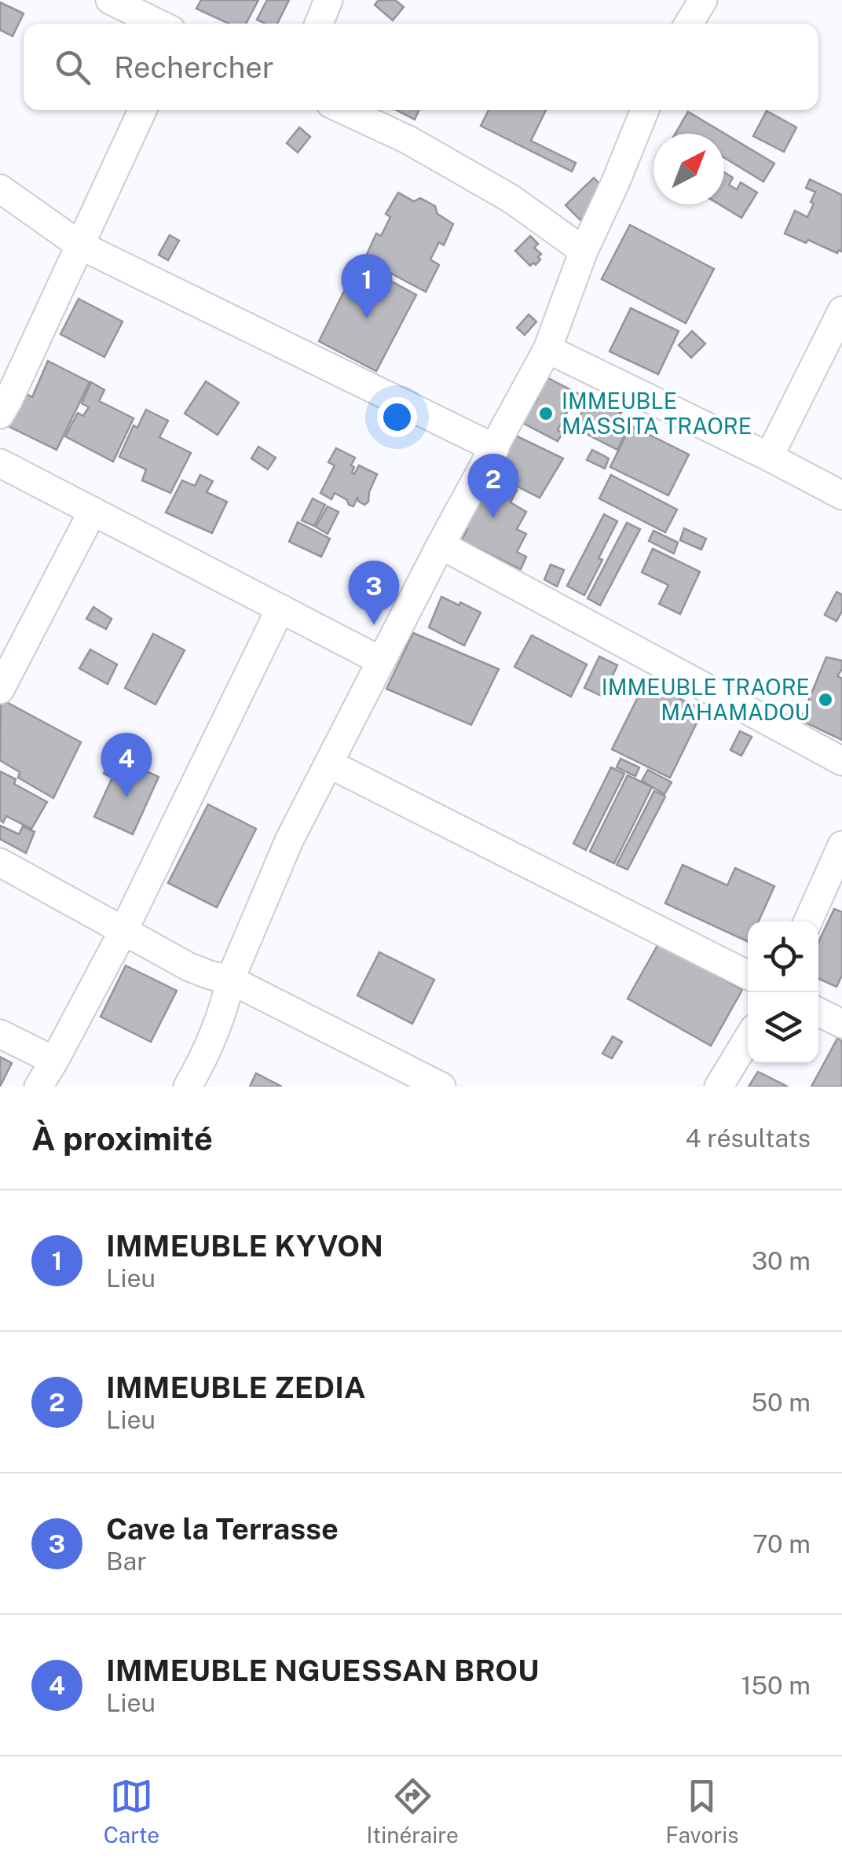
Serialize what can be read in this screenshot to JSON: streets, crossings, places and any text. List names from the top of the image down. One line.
{"places":["IMMEUBLE MASSITA TRAORE","IMMEUBLE TRAORE MAHAMADOU"],"north":"top right","page":{"search":"Rechercher","pins":["1","2","3","4"],"heading":["À proximité","4 résultats"],"list":[{"mark":"1","name":"IMMEUBLE KYVON","note":"Lieu","value":"30 m"},{"mark":"2","name":"IMMEUBLE ZEDIA","note":"Lieu","value":"50 m"},{"mark":"3","name":"Cave la Terrasse","note":"Bar","value":"70 m"},{"mark":"4","name":"IMMEUBLE NGUESSAN BROU","note":"Lieu","value":"150 m"}],"nav":["Carte","Itinéraire","Favoris"]}}
